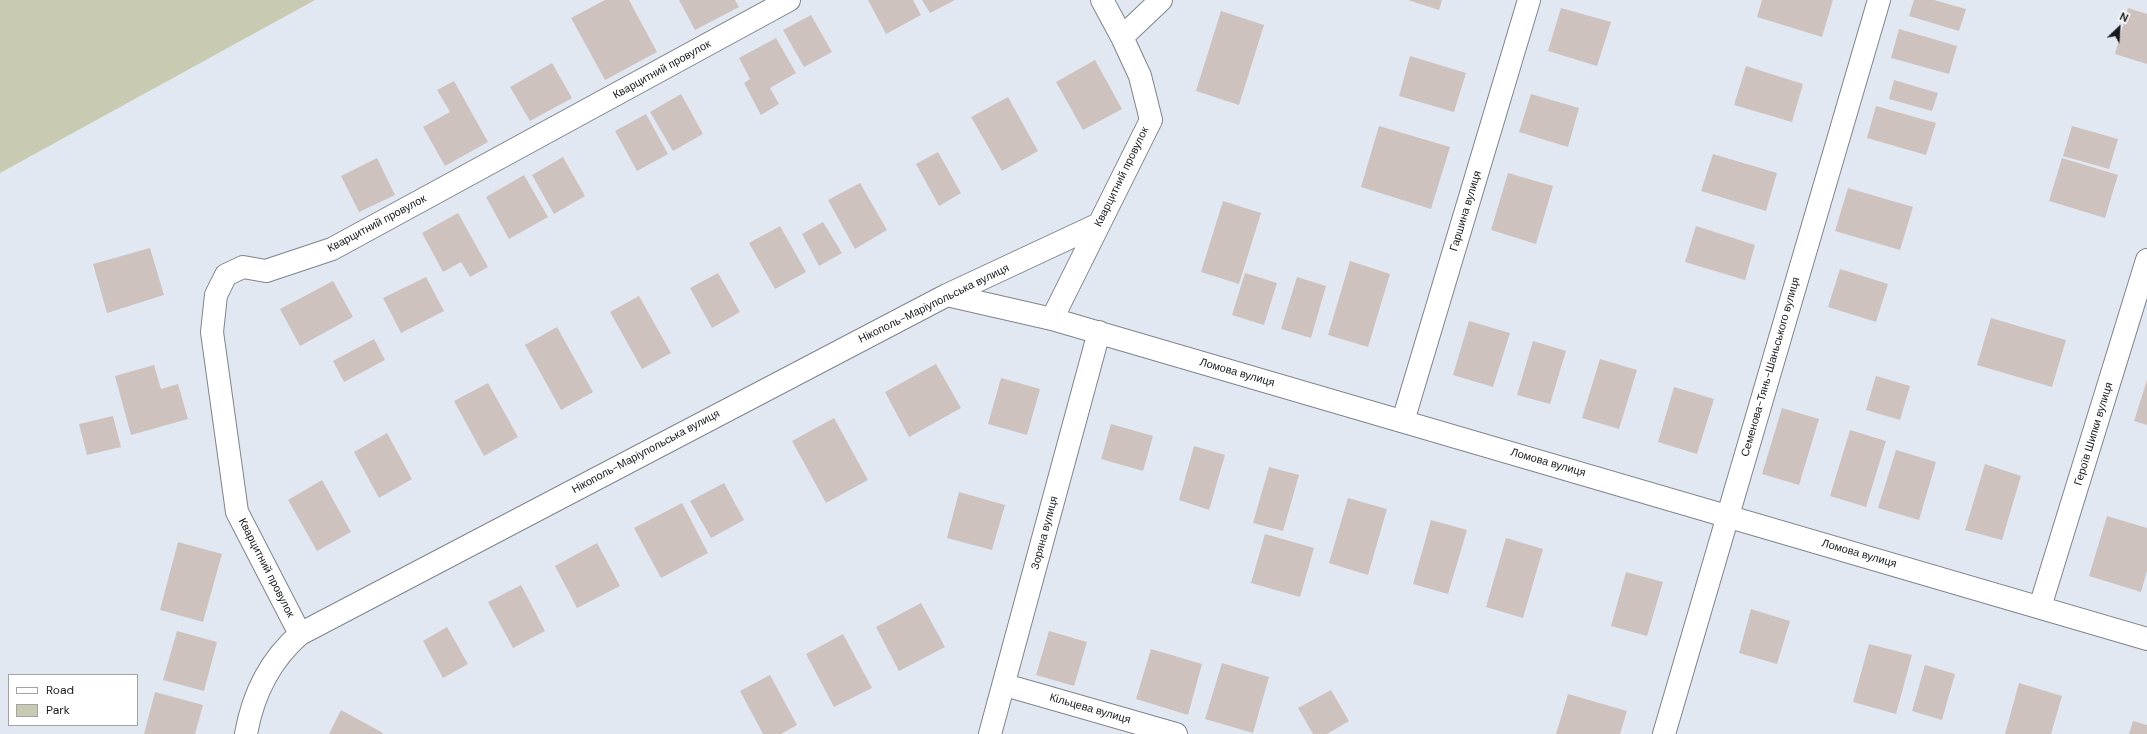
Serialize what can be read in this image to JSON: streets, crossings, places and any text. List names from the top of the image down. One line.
{"streets":{"street":["Кварцитний провулок","Гаршина вулиця","Нікополь-Маріупольська вулиця","Семенова-Тянь-Шаньського вулиця","Ломова вулиця","Героїв Шипки вулиця","Зоряна вулиця","Кільцева вулиця"]},"crossings":[["Кварцитний провулок","Нікополь-Маріупольська вулиця"],["Кварцитний провулок","Ломова вулиця"],["Гаршина вулиця","Ломова вулиця"],["Нікополь-Маріупольська вулиця","Ломова вулиця"],["Семенова-Тянь-Шаньського вулиця","Ломова вулиця"],["Ломова вулиця","Героїв Шипки вулиця"],["Ломова вулиця","Зоряна вулиця"],["Зоряна вулиця","Кільцева вулиця"]],"legend":["Road","Park"],"north":"top right"}
